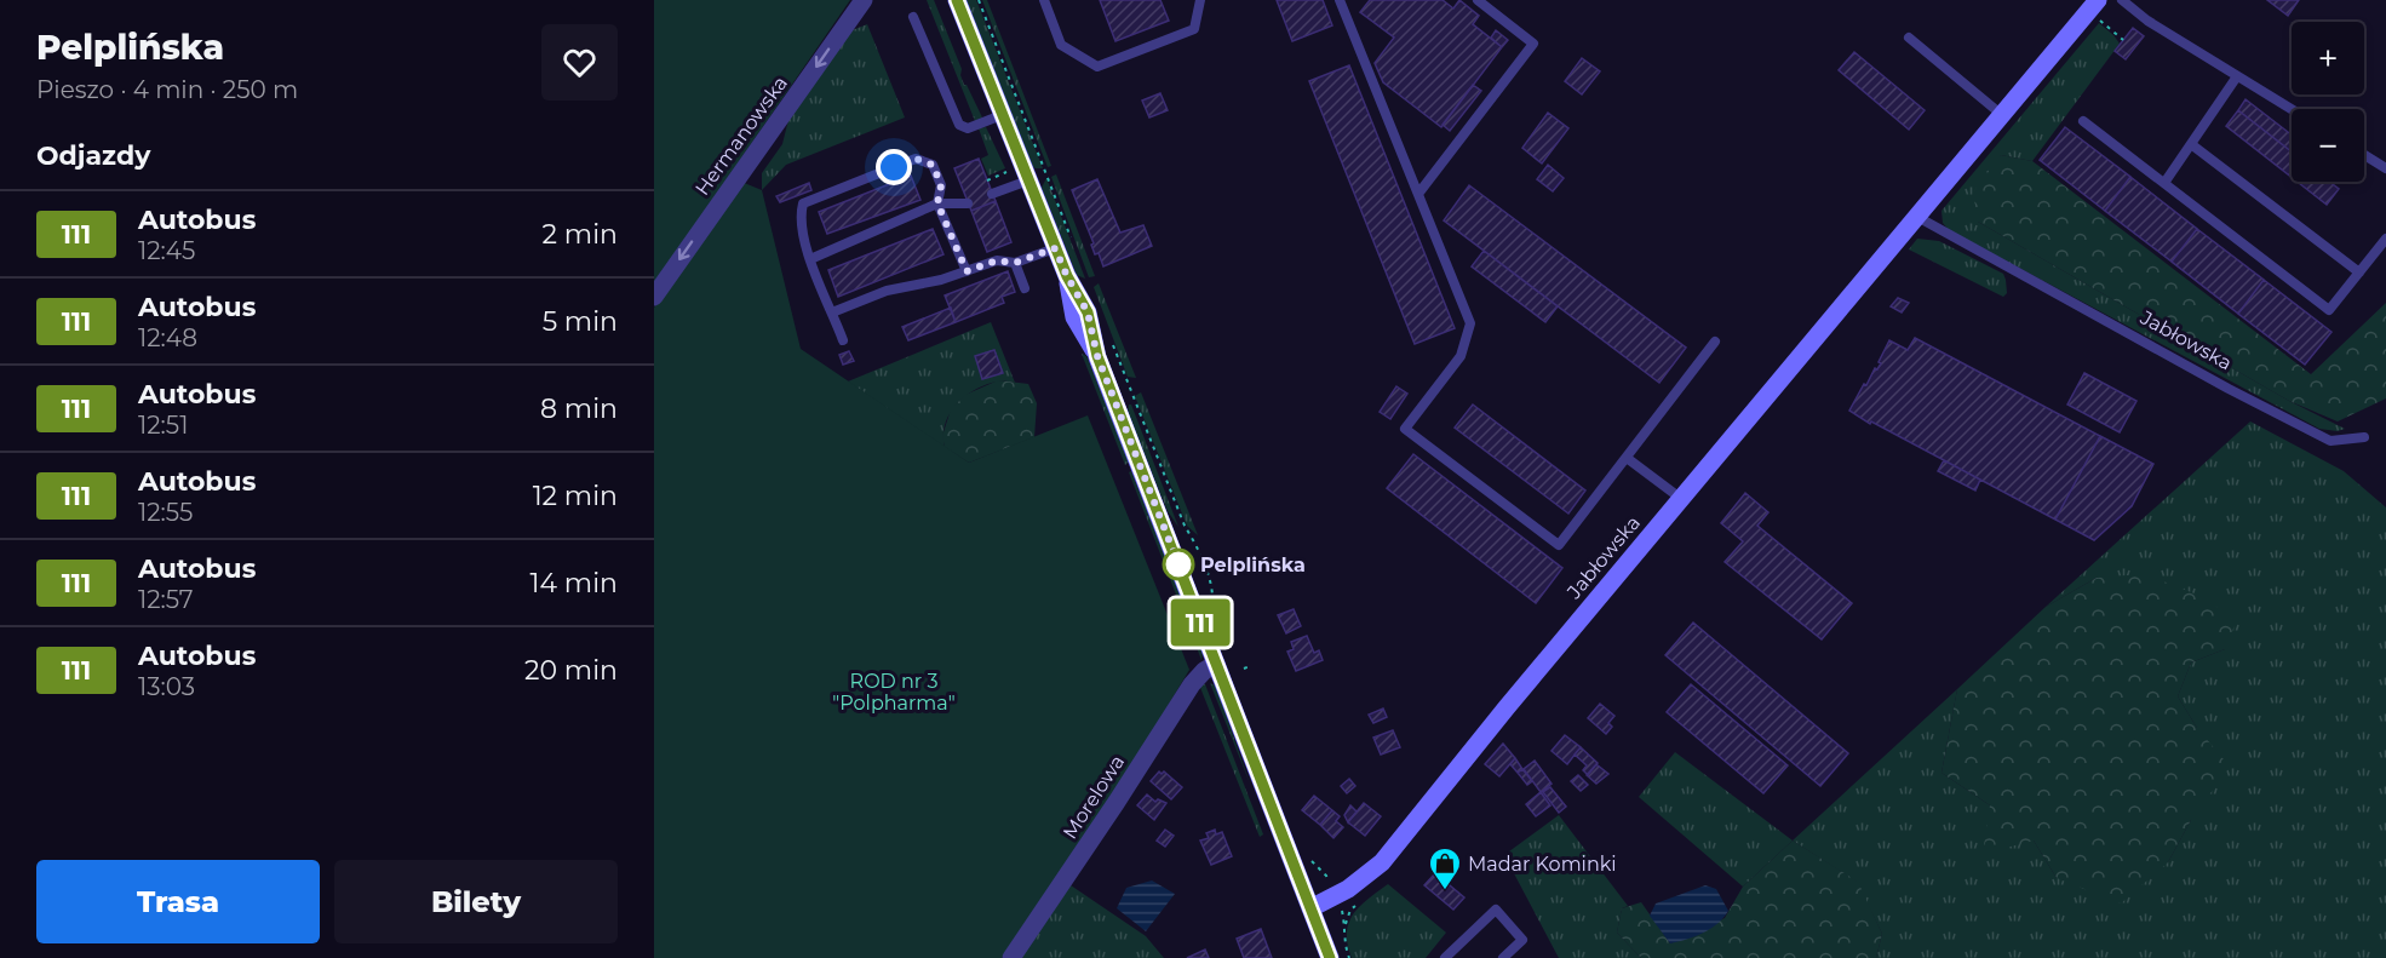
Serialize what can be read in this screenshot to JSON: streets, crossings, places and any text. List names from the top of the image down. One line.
{"streets":{"main road":["Jabłowska"],"street":["Hermanowska","Morelowa"]},"one_way":["Hermanowska"],"parks":["ROD nr 3 \"Polpharma\""],"places":{"other":["Pelplińska"],"shop":["Madar Kominki"]},"lines":["bus line 111"],"page":{"heading":[["Pelplińska","Pieszo · 4 min · 250 m"],"Odjazdy"],"on_map":"111","map_buttons":["+","−"],"list":[{"mark":"111","name":"Autobus","note":"12:45","value":"2 min"},{"mark":"111","name":"Autobus","note":"12:48","value":"5 min"},{"mark":"111","name":"Autobus","note":"12:51","value":"8 min"},{"mark":"111","name":"Autobus","note":"12:55","value":"12 min"},{"mark":"111","name":"Autobus","note":"12:57","value":"14 min"},{"mark":"111","name":"Autobus","note":"13:03","value":"20 min"}],"buttons":["Trasa","Bilety"]}}
